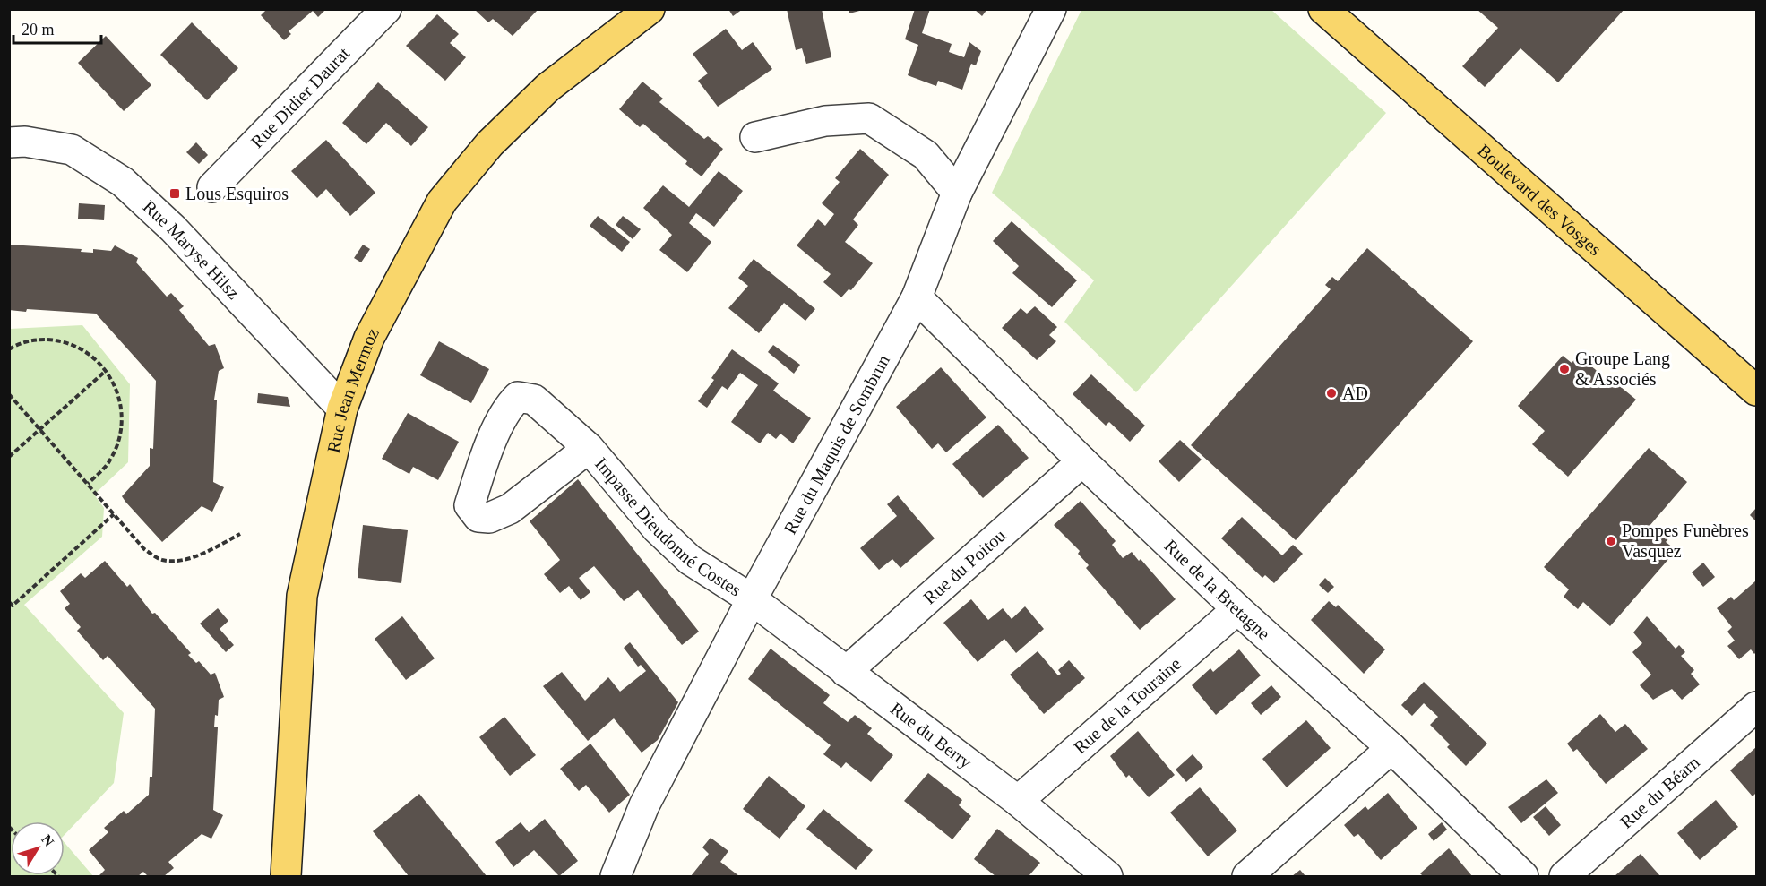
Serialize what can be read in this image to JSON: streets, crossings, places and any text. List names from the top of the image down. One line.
{"streets":{"main road":["Boulevard des Vosges","Rue Jean Mermoz"],"street":["Rue Didier Daurat","Rue Maryse Hilsz","Rue du Maquis de Sombrun","Impasse Dieudonné Costes","Rue du Poitou","Rue de la Bretagne","Rue de la Touraine","Rue du Berry","Rue du Béarn"]},"crossings":[["Rue Maryse Hilsz","Rue Jean Mermoz"],["Rue du Maquis de Sombrun","Impasse Dieudonné Costes"],["Rue du Maquis de Sombrun","Rue de la Bretagne"],["Rue du Maquis de Sombrun","Rue du Berry"],["Impasse Dieudonné Costes","Rue du Berry"],["Rue du Poitou","Rue de la Bretagne"],["Rue du Poitou","Rue du Berry"],["Rue de la Bretagne","Rue de la Touraine"],["Rue de la Touraine","Rue du Berry"]],"places":{"transit":["Lous Esquiros"],"other":["Groupe Lang & Associés","AD","Pompes Funèbres Vasquez"]},"scale_bar":"20 m","north":"top right"}
